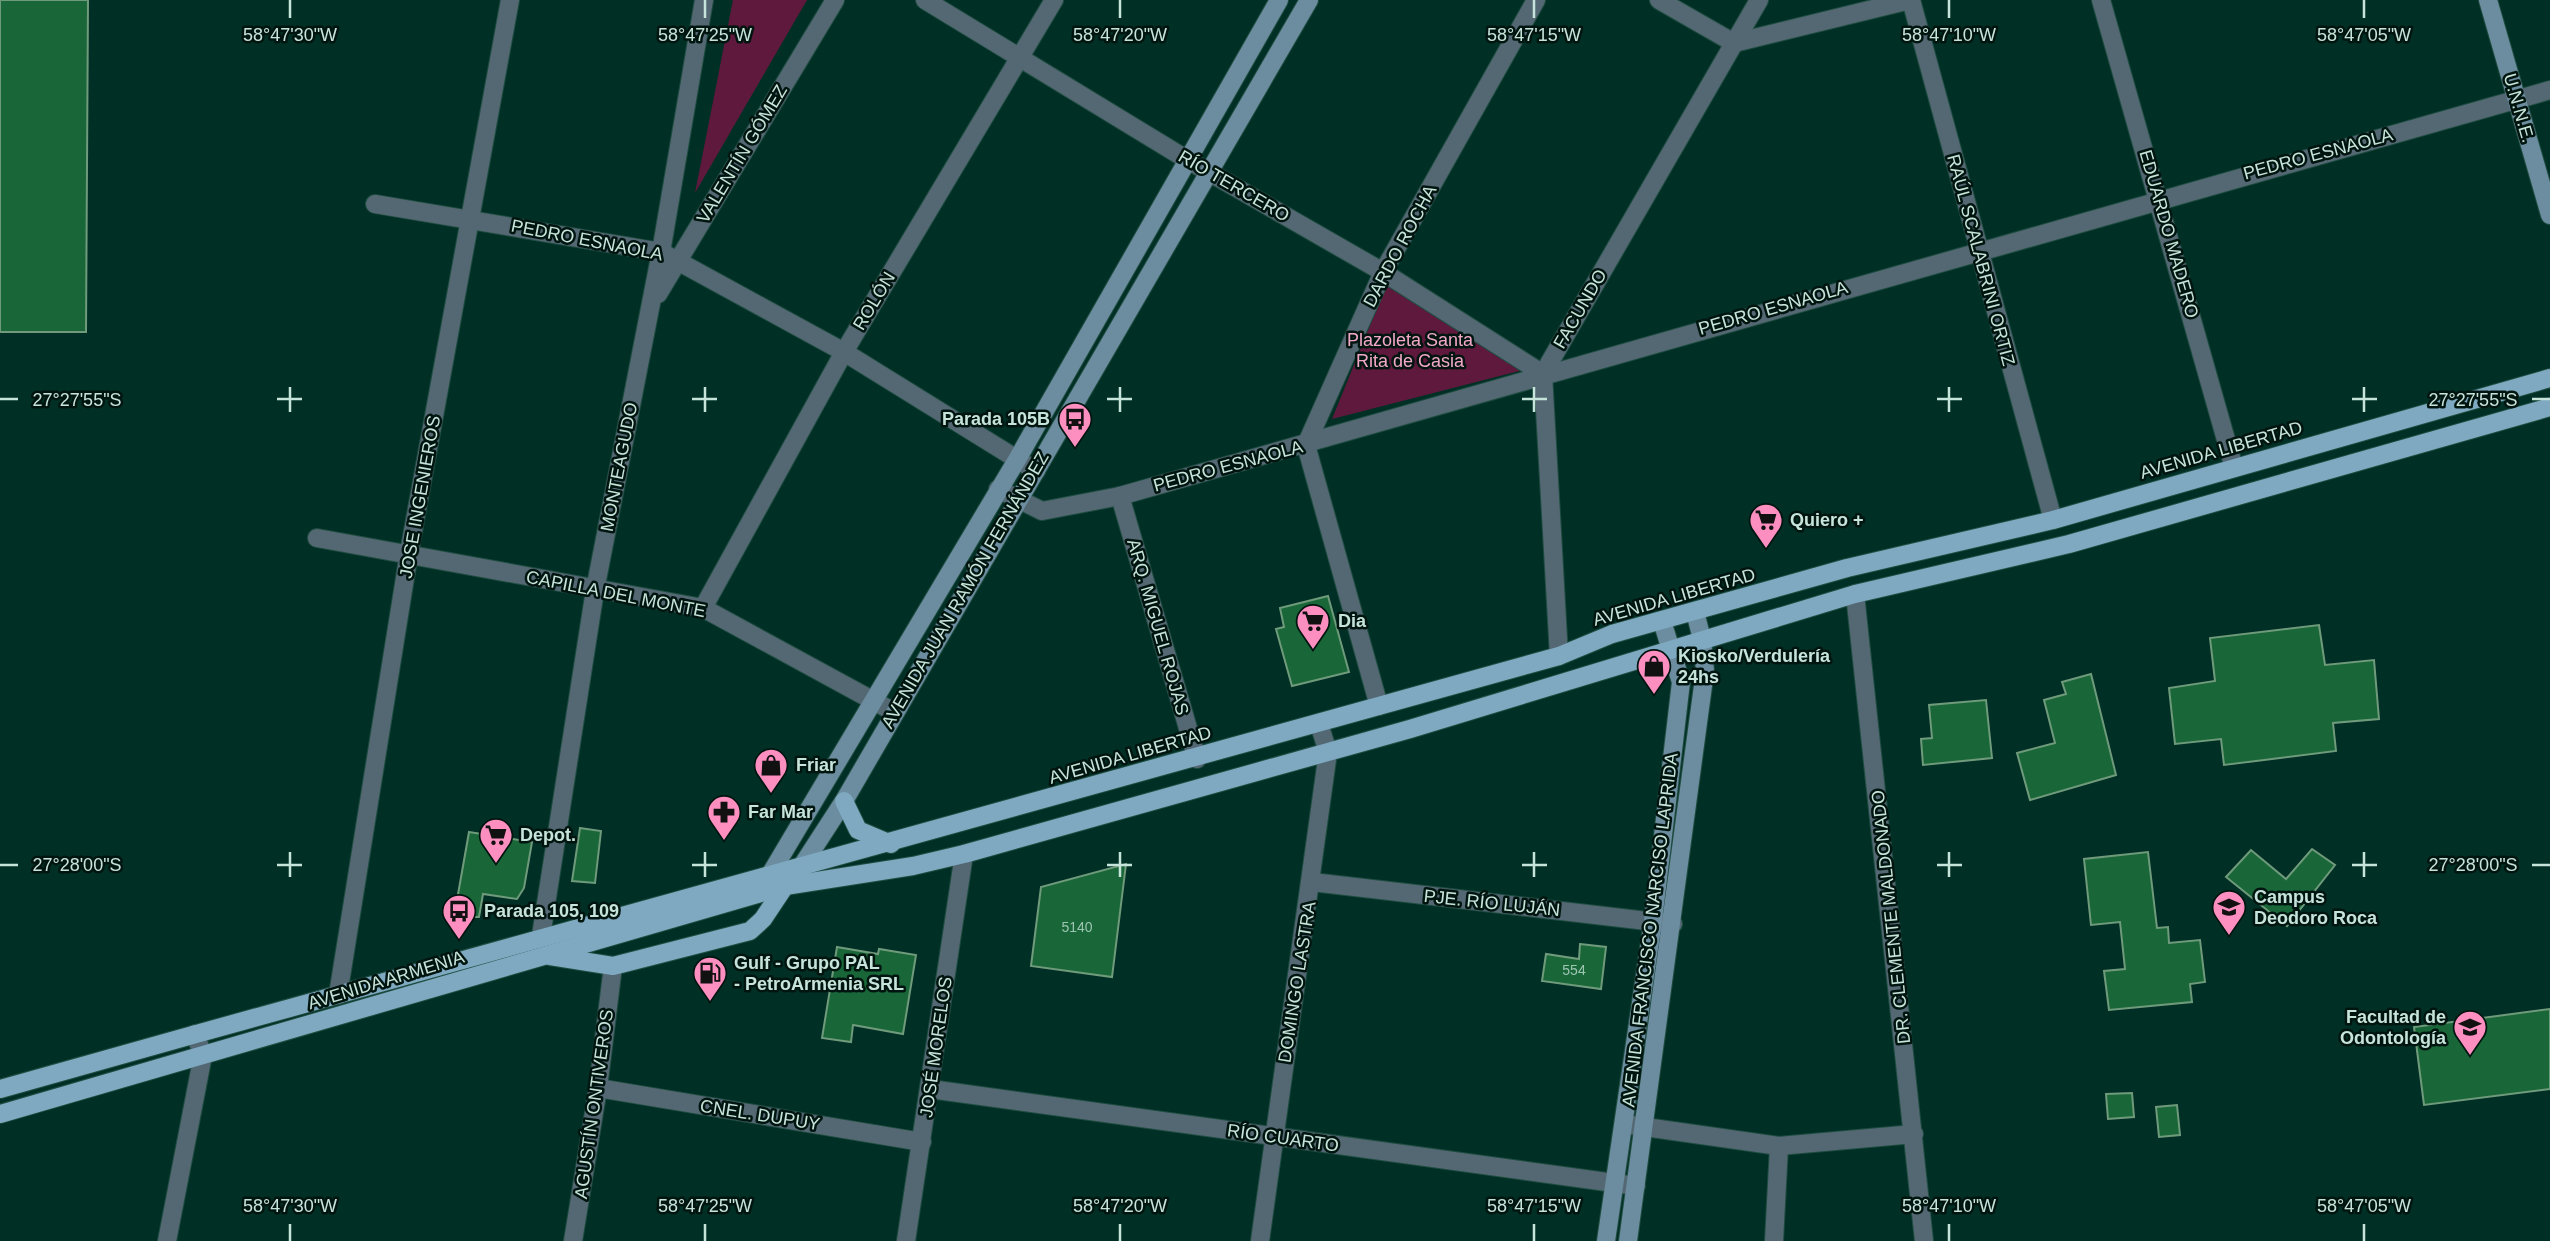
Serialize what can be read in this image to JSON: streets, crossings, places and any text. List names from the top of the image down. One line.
{"streets":{"main road":["U.N.N.E.","AVENIDA LIBERTAD","AVENIDA JUAN RAMÓN FERNÁNDEZ","AVENIDA FRANCISCO NARCISO LAPRIDA","AVENIDA ARMENIA"],"street":["VALENTÍN GÓMEZ","PEDRO ESNAOLA","RÍO TERCERO","EDUARDO MADERO","DARDO ROCHA","RAÚL SCALABRINI ORTIZ","ROLÓN","FACUNDO","MONTEAGUDO","JOSE INGENIEROS","CAPILLA DEL MONTE","ARQ. MIGUEL ROJAS","PJE. RÍO LUJÁN","DR. CLEMENTE MALDONADO","DOMINGO LASTRA","JOSÉ MORELOS","AGUSTÍN ONTIVEROS","CNEL. DUPUY","RÍO CUARTO"]},"crossings":[["U.N.N.E.","PEDRO ESNAOLA"],["VALENTÍN GÓMEZ","PEDRO ESNAOLA"],["VALENTÍN GÓMEZ","MONTEAGUDO"],["PEDRO ESNAOLA","RÍO TERCERO"],["PEDRO ESNAOLA","EDUARDO MADERO"],["PEDRO ESNAOLA","DARDO ROCHA"],["PEDRO ESNAOLA","RAÚL SCALABRINI ORTIZ"],["PEDRO ESNAOLA","ROLÓN"],["PEDRO ESNAOLA","FACUNDO"],["PEDRO ESNAOLA","MONTEAGUDO"],["PEDRO ESNAOLA","JOSE INGENIEROS"],["PEDRO ESNAOLA","AVENIDA JUAN RAMÓN FERNÁNDEZ"],["PEDRO ESNAOLA","ARQ. MIGUEL ROJAS"],["RÍO TERCERO","DARDO ROCHA"],["RÍO TERCERO","ROLÓN"],["RÍO TERCERO","FACUNDO"],["RÍO TERCERO","AVENIDA JUAN RAMÓN FERNÁNDEZ"],["EDUARDO MADERO","AVENIDA LIBERTAD"],["RAÚL SCALABRINI ORTIZ","AVENIDA LIBERTAD"],["ROLÓN","CAPILLA DEL MONTE"],["AVENIDA LIBERTAD","AVENIDA JUAN RAMÓN FERNÁNDEZ"],["AVENIDA LIBERTAD","ARQ. MIGUEL ROJAS"],["AVENIDA LIBERTAD","AVENIDA FRANCISCO NARCISO LAPRIDA"],["AVENIDA LIBERTAD","AVENIDA ARMENIA"],["AVENIDA LIBERTAD","DOMINGO LASTRA"],["MONTEAGUDO","CAPILLA DEL MONTE"],["MONTEAGUDO","AVENIDA ARMENIA"],["JOSE INGENIEROS","CAPILLA DEL MONTE"],["JOSE INGENIEROS","AVENIDA ARMENIA"],["AVENIDA JUAN RAMÓN FERNÁNDEZ","CAPILLA DEL MONTE"],["AVENIDA JUAN RAMÓN FERNÁNDEZ","AVENIDA ARMENIA"],["PJE. RÍO LUJÁN","AVENIDA FRANCISCO NARCISO LAPRIDA"],["PJE. RÍO LUJÁN","DOMINGO LASTRA"],["AVENIDA FRANCISCO NARCISO LAPRIDA","RÍO CUARTO"],["DOMINGO LASTRA","RÍO CUARTO"],["JOSÉ MORELOS","CNEL. DUPUY"],["JOSÉ MORELOS","RÍO CUARTO"],["AGUSTÍN ONTIVEROS","CNEL. DUPUY"]],"parks":["Plazoleta Santa Rita de Casia"],"places":{"bus stop":["Parada 105B","Parada 105, 109"],"supermarket":["Quiero +","Dia","Depot."],"shop":["Kiosko/Verdulería 24hs","Friar"],"pharmacy":["Far Mar"],"school or university":["Campus Deodoro Roca","Facultad de Odontología"],"fuel station":["Gulf - Grupo PAL - PetroArmenia SRL"]},"house_numbers":["5140","554"],"coordinates":["58°47'30\"W","58°47'25\"W","58°47'20\"W","58°47'15\"W","58°47'10\"W","58°47'05\"W","27°27'55\"S","27°28'00\"S"]}
